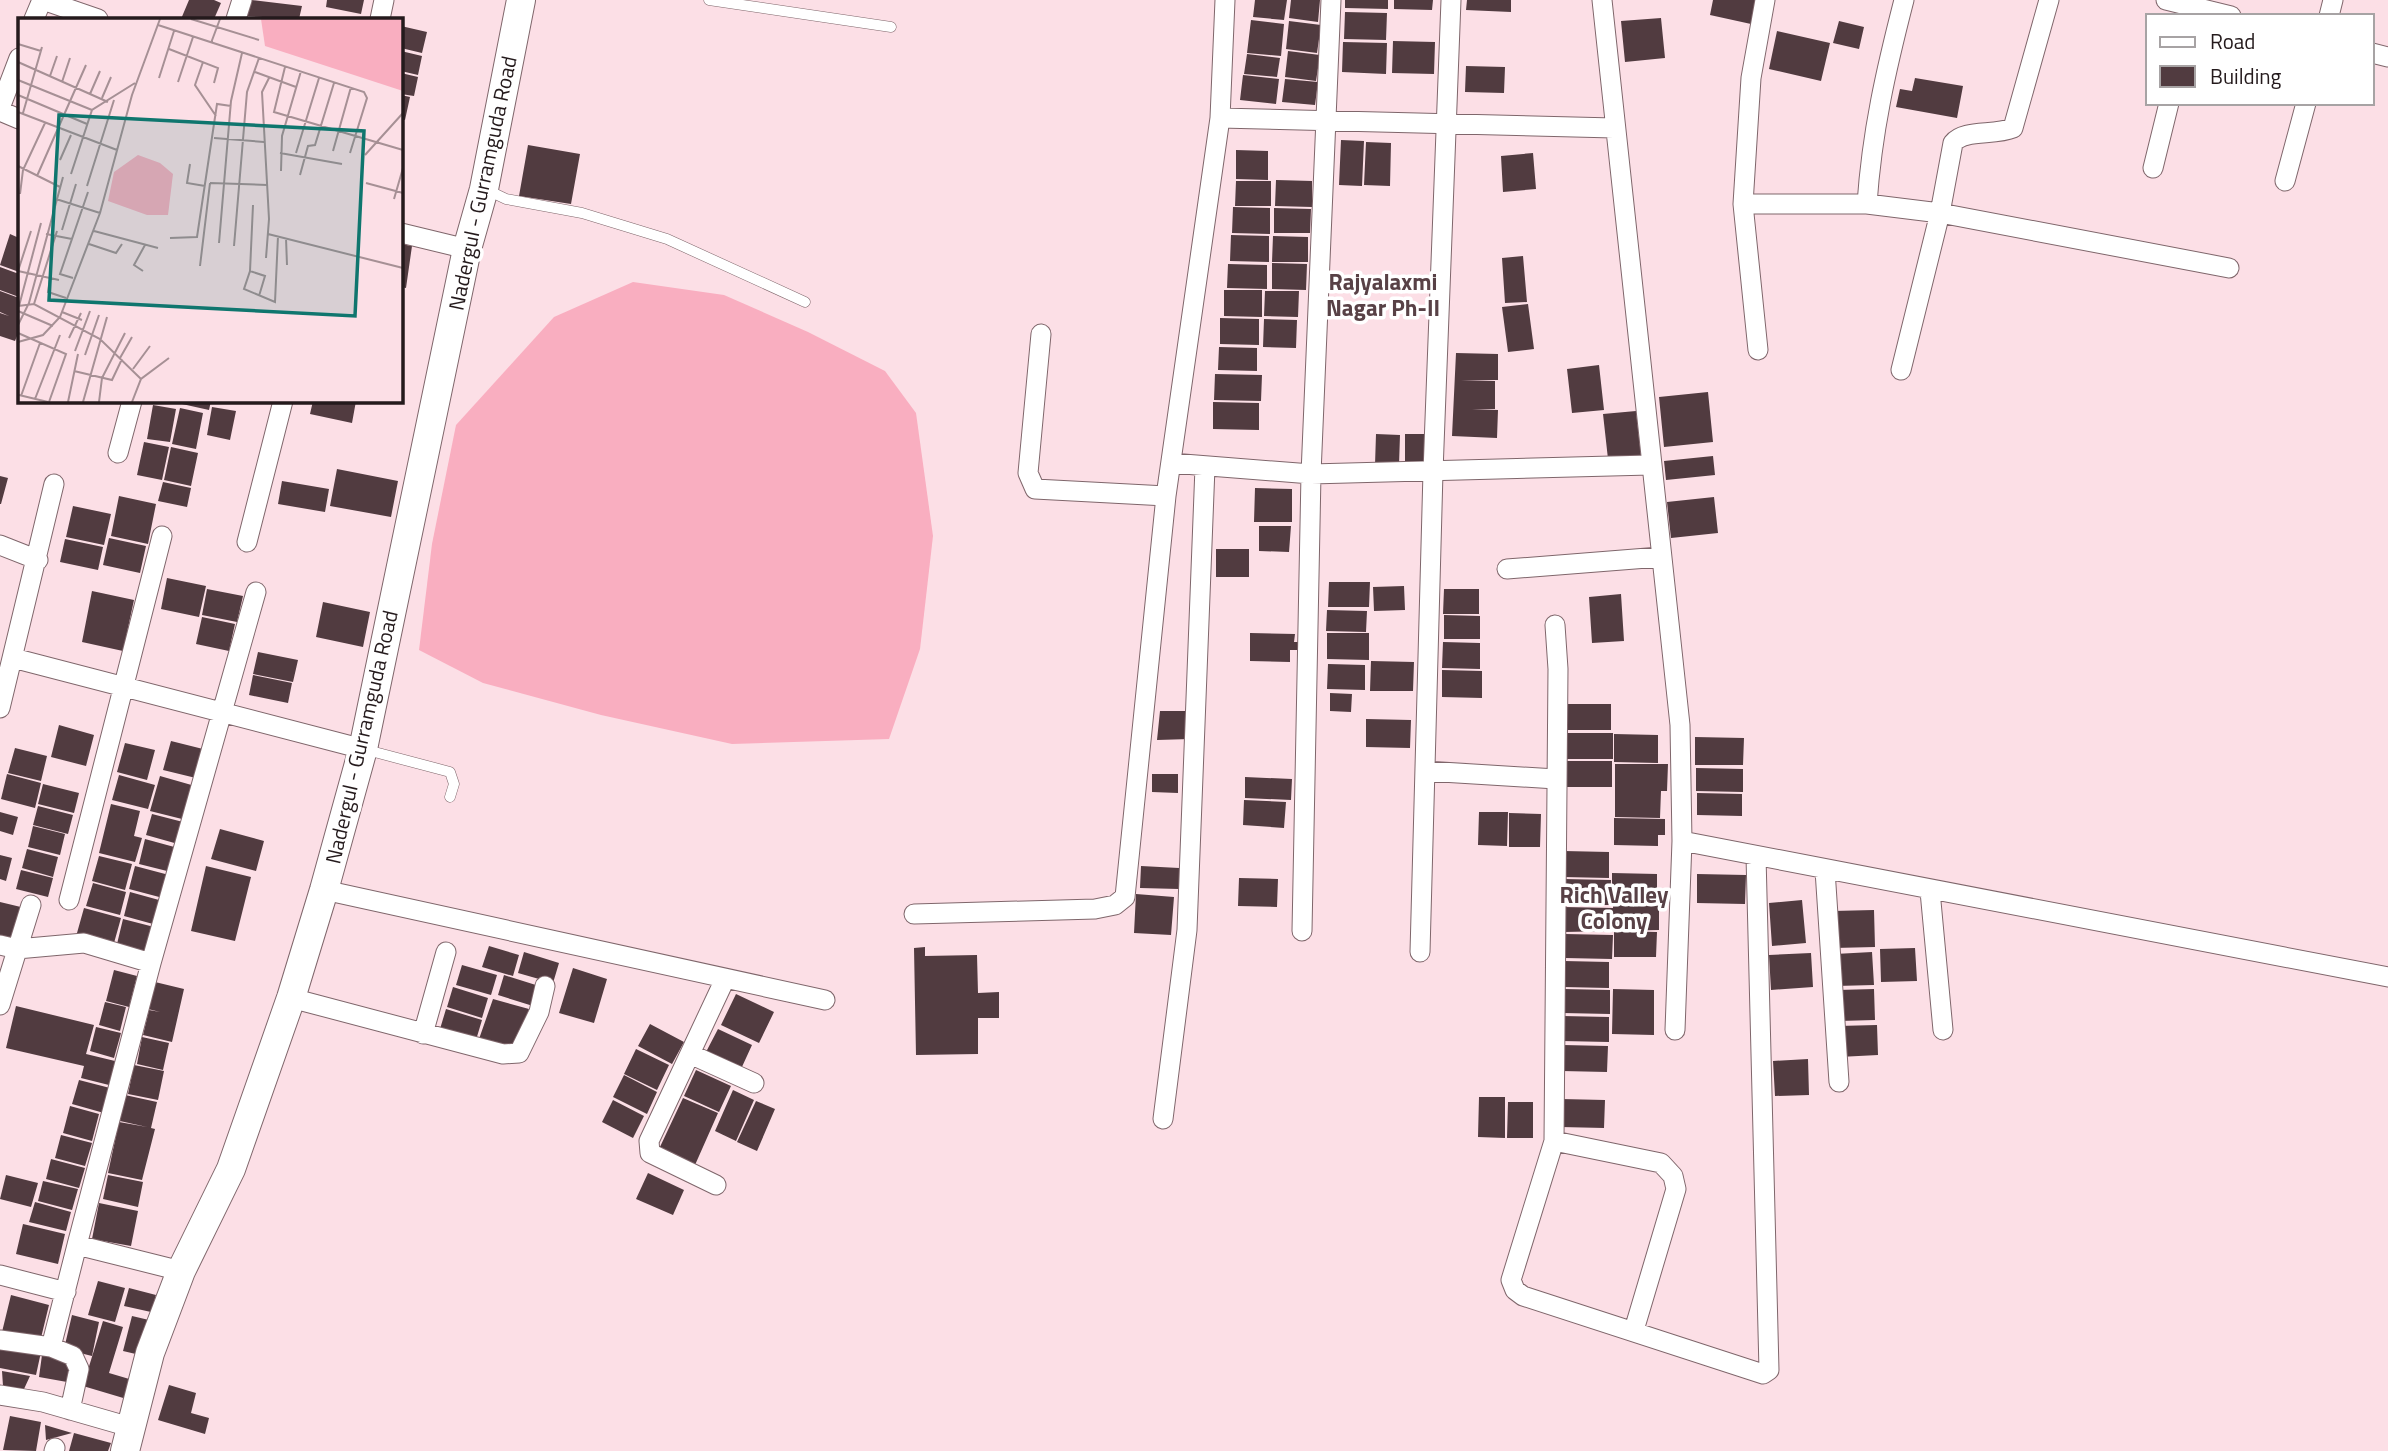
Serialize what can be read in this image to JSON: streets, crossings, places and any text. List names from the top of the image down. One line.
{"streets":{"main road":["Nadergul - Gurramguda Road"]},"districts":["Rajyalaxmi Nagar Ph-II","Rich Valley Colony"],"legend":["Road","Building"]}
